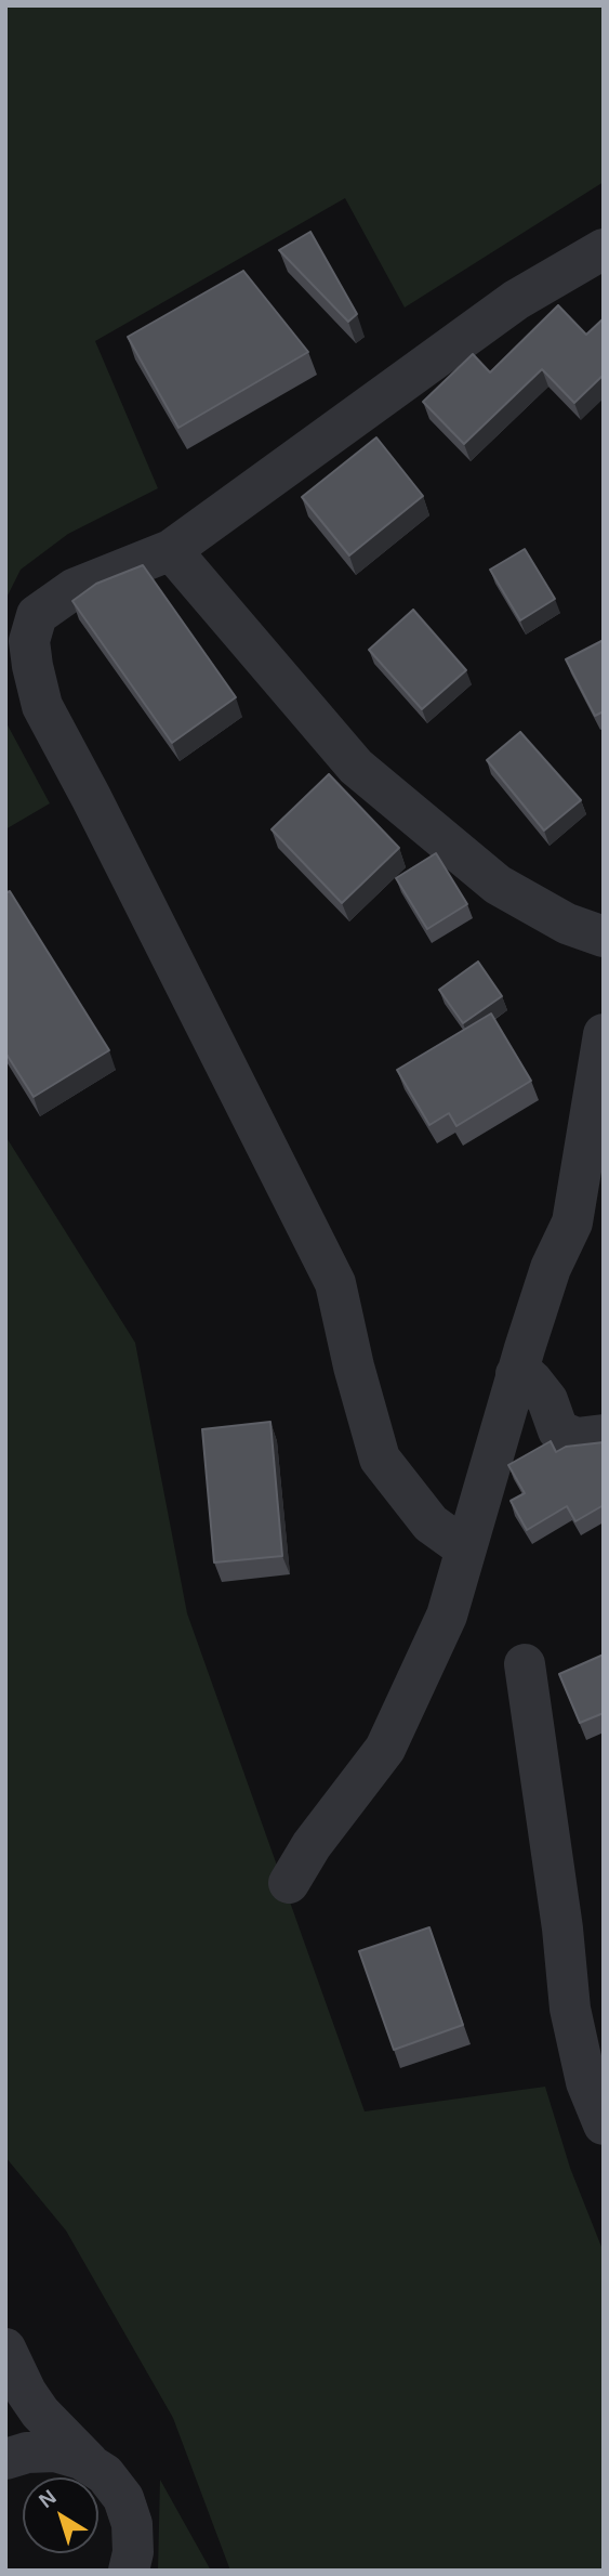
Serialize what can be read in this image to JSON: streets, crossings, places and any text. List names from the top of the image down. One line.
{"north":"top left"}
